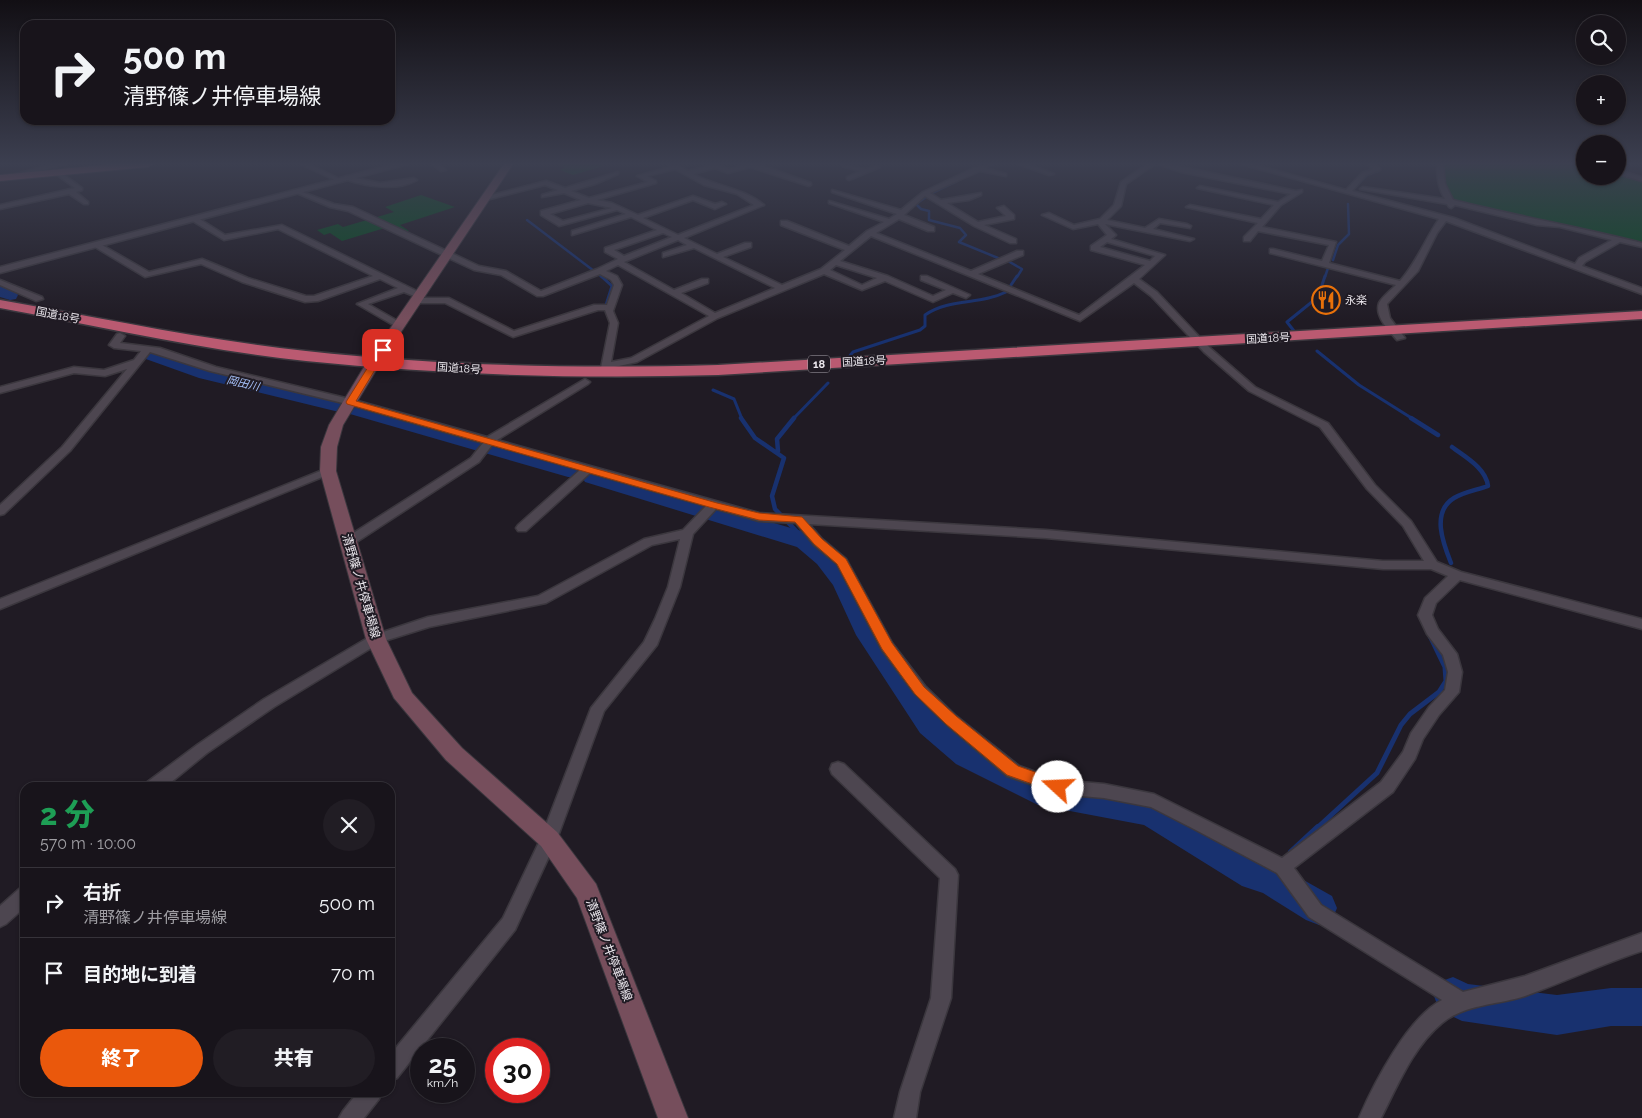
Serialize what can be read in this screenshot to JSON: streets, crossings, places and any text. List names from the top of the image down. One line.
{"streets":{"highway":["国道18号","18"],"main road":["清野篠ノ井停車場線"]},"crossings":[["国道18号","清野篠ノ井停車場線"]],"water":["岡田川"],"places":{"restaurant":["永楽"]},"page":{"map_buttons":["+","−"],"turn":["500 m","清野篠ノ井停車場線"],"heading":["2 分","570 m · 10:00"],"list":[{"name":"右折","note":"清野篠ノ井停車場線","value":"500 m"},{"name":"目的地に到着","value":"70 m"}],"buttons":["終了","共有"],"speed":"25 km/h","limit":"30"}}
